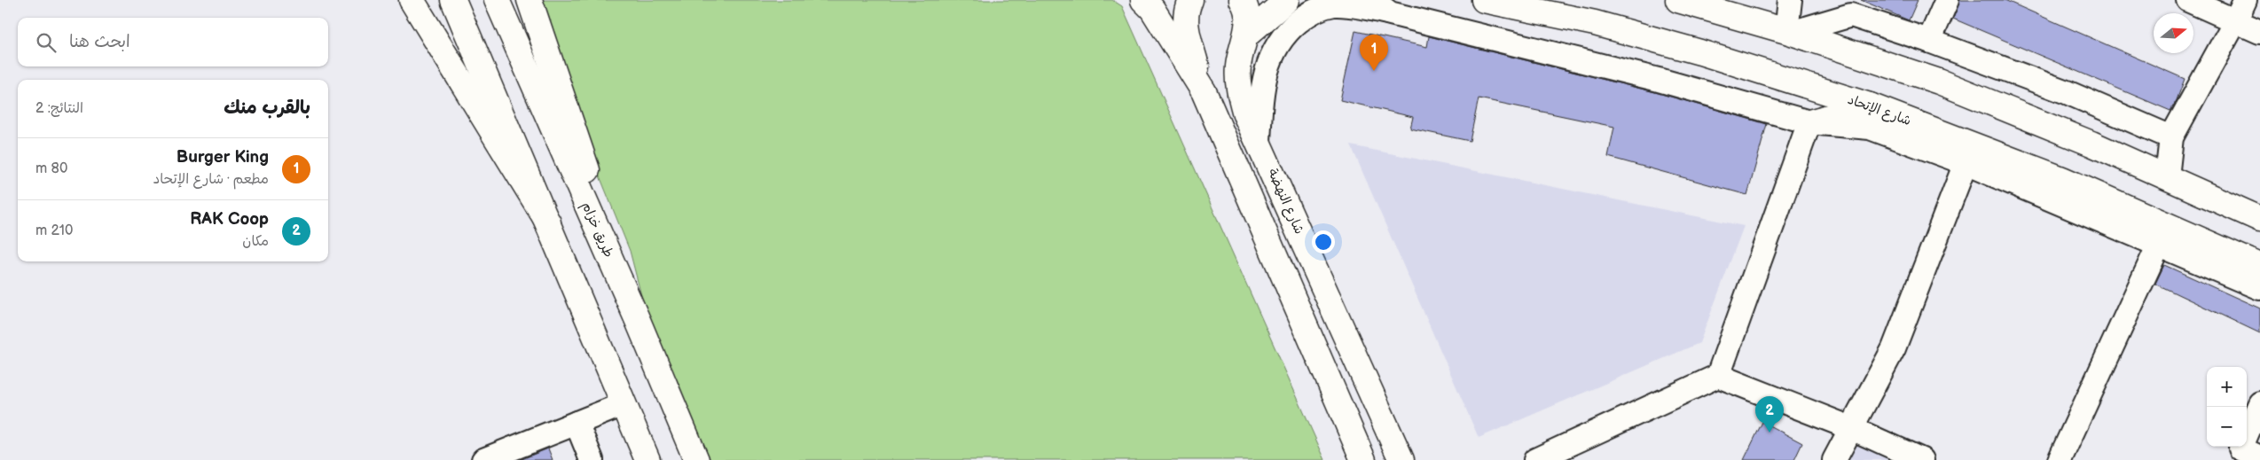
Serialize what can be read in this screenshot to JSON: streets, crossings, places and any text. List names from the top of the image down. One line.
{"streets":{"main road":["شارع الإتحاد","شارع النهضة","طريق خزام"]},"north":"right","page":{"search":"ابحث هنا","pins":["1","2"],"heading":["بالقرب منك","النتائج: 2"],"list":[{"mark":"1","name":"Burger King","note":"مطعم · شارع الإتحاد","value":"80 m"},{"mark":"2","name":"RAK Coop","note":"مكان","value":"210 m"}],"map_buttons":["+","−"]}}
